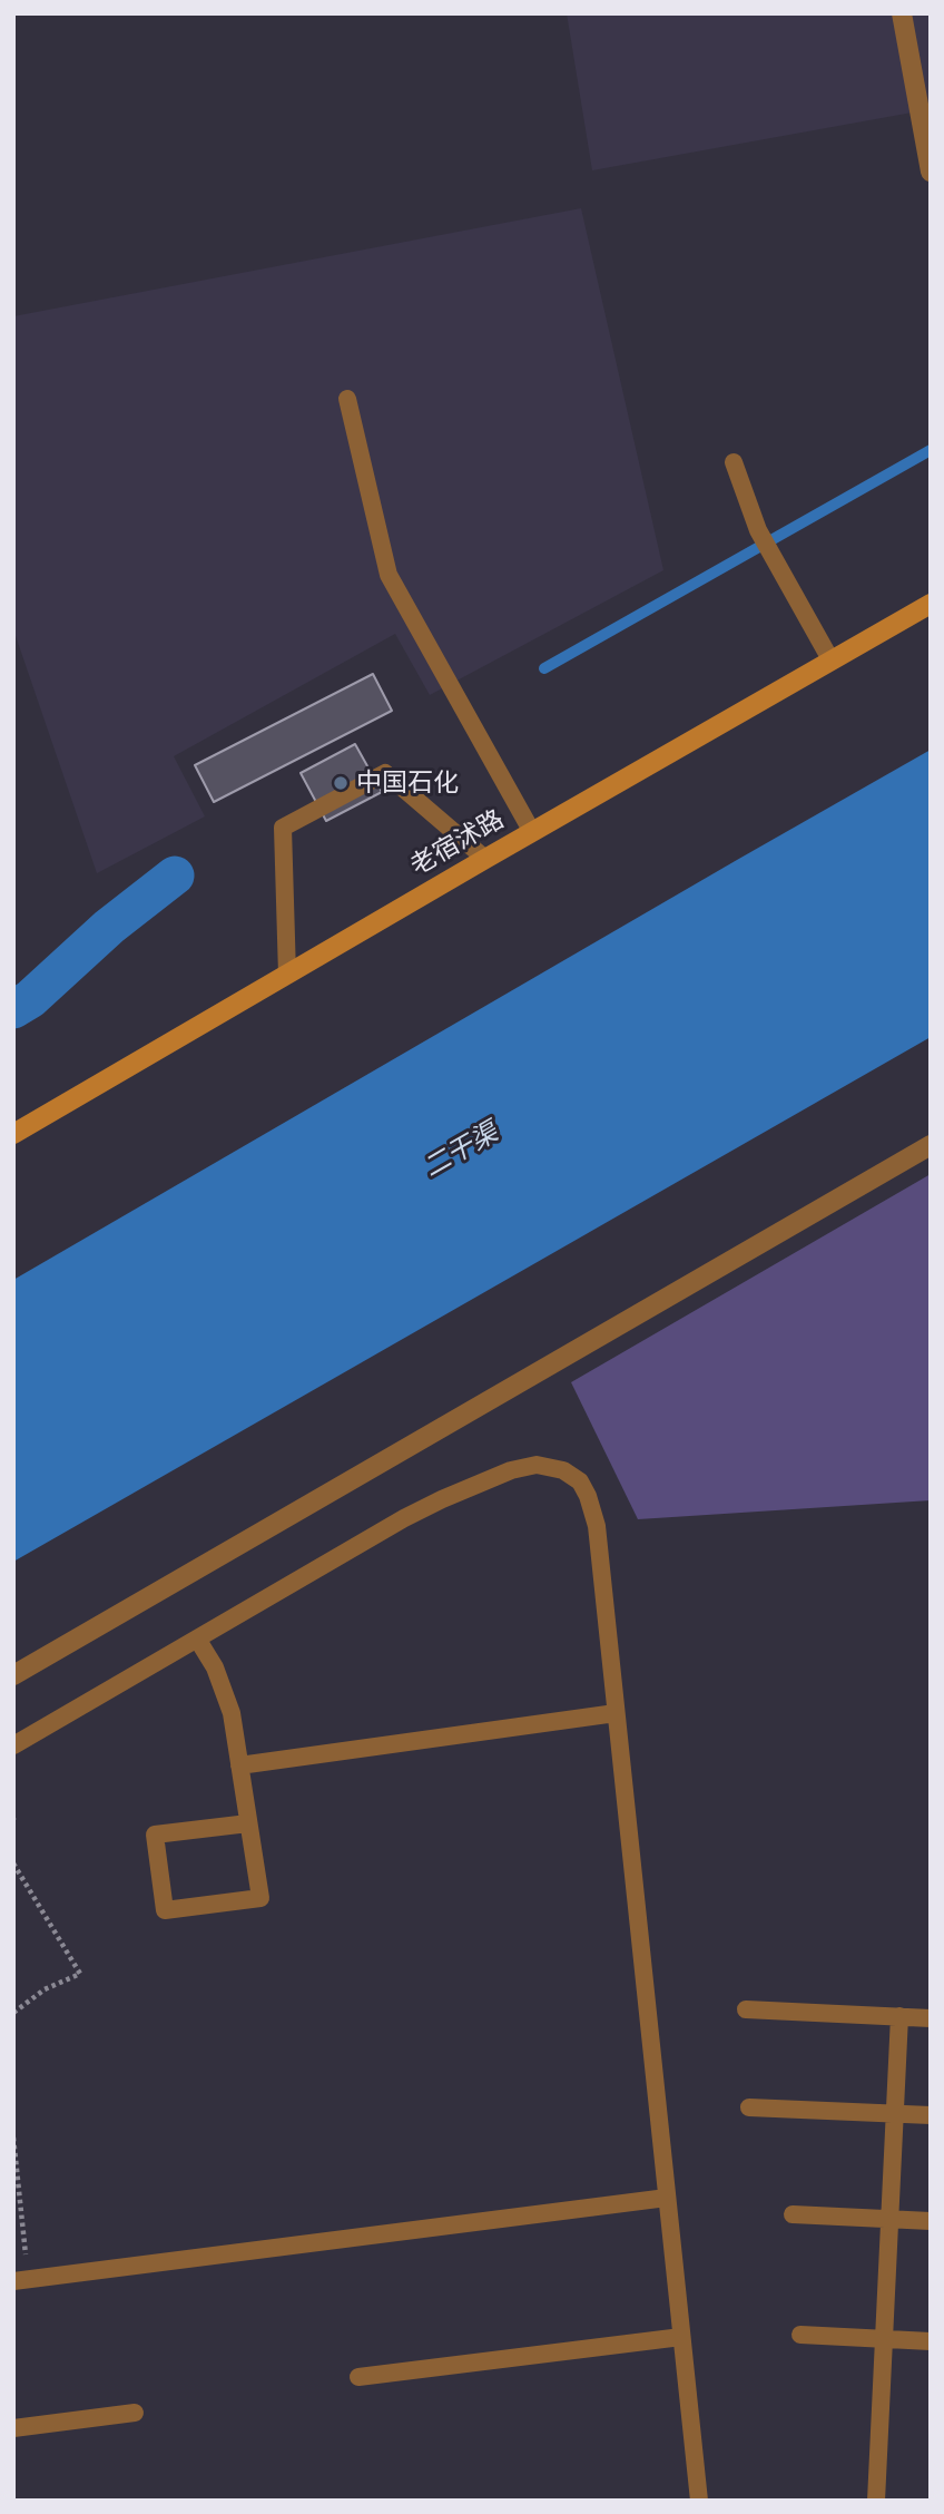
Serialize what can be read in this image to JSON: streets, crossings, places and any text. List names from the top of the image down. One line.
{"streets":{"main road":["老宿沭路"]},"water":["二干渠"],"places":["中国石化"]}
